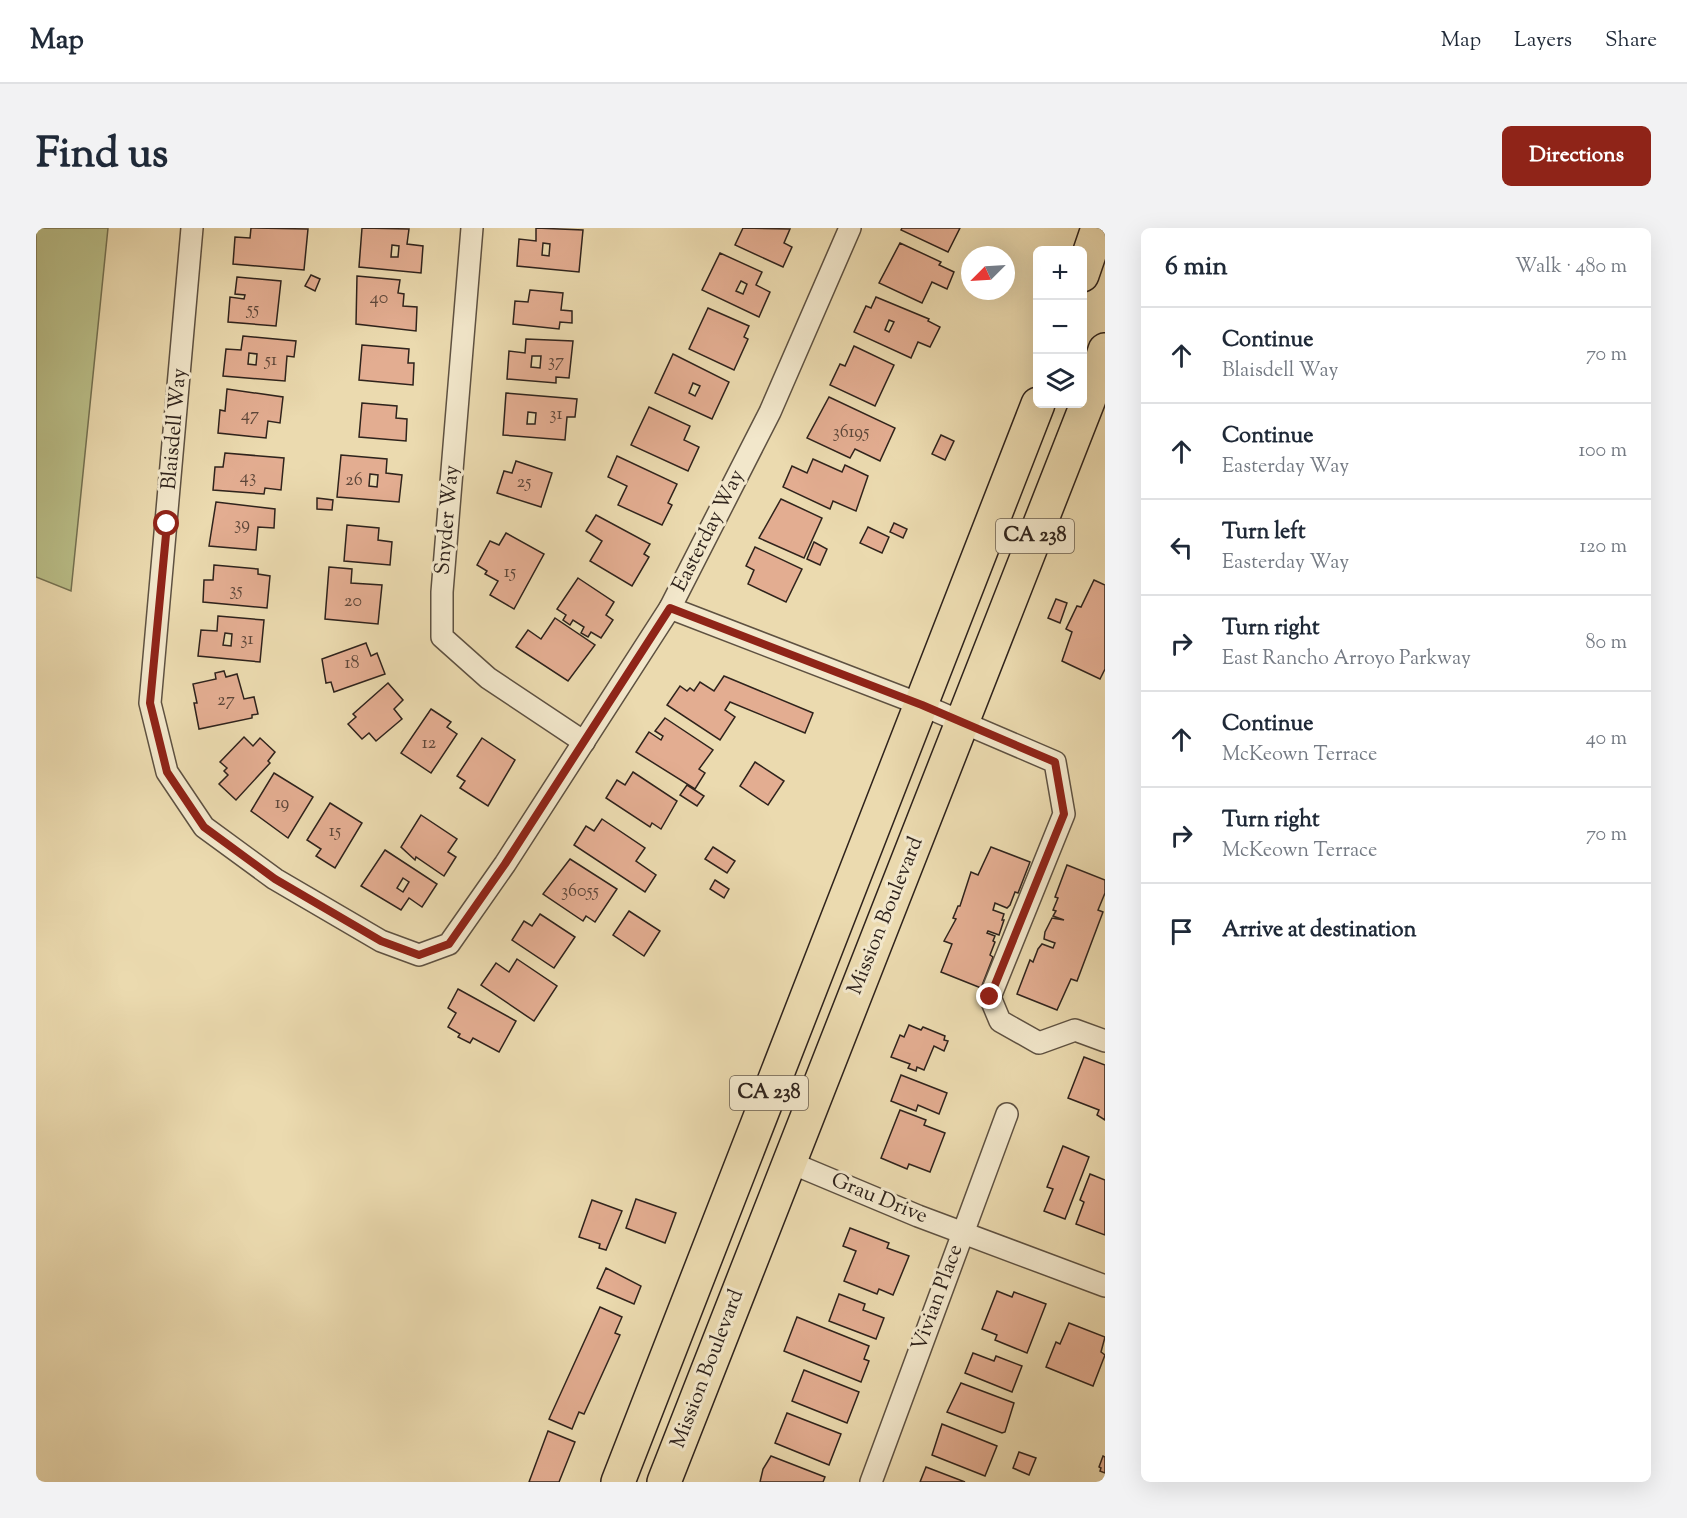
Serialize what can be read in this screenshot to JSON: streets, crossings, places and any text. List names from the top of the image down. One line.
{"streets":{"main road":["CA 238","Mission Boulevard"],"street":["Blaisdell Way","Snyder Way","Easterday Way","Grau Drive","Vivian Place"]},"crossings":[["Blaisdell Way","Easterday Way"],["Snyder Way","Easterday Way"],["Mission Boulevard","Grau Drive"],["Grau Drive","Vivian Place"]],"house_numbers":["40","55","51","37","31","47","36195","43","26","25","39","15","35","20","31","18","27","12","19","15","36055"],"north":"bottom left","page":{"header":"Map","nav":["Map","Layers","Share"],"title":"Find us","buttons":"Directions","heading":["6 min","Walk · 480 m"],"map_buttons":["+","−"],"list":[["Continue","Blaisdell Way","70 m"],["Continue","Easterday Way","100 m"],["Turn left","Easterday Way","120 m"],["Turn right","East Rancho Arroyo Parkway","80 m"],["Continue","McKeown Terrace","40 m"],["Turn right","McKeown Terrace","70 m"],"Arrive at destination"]}}
